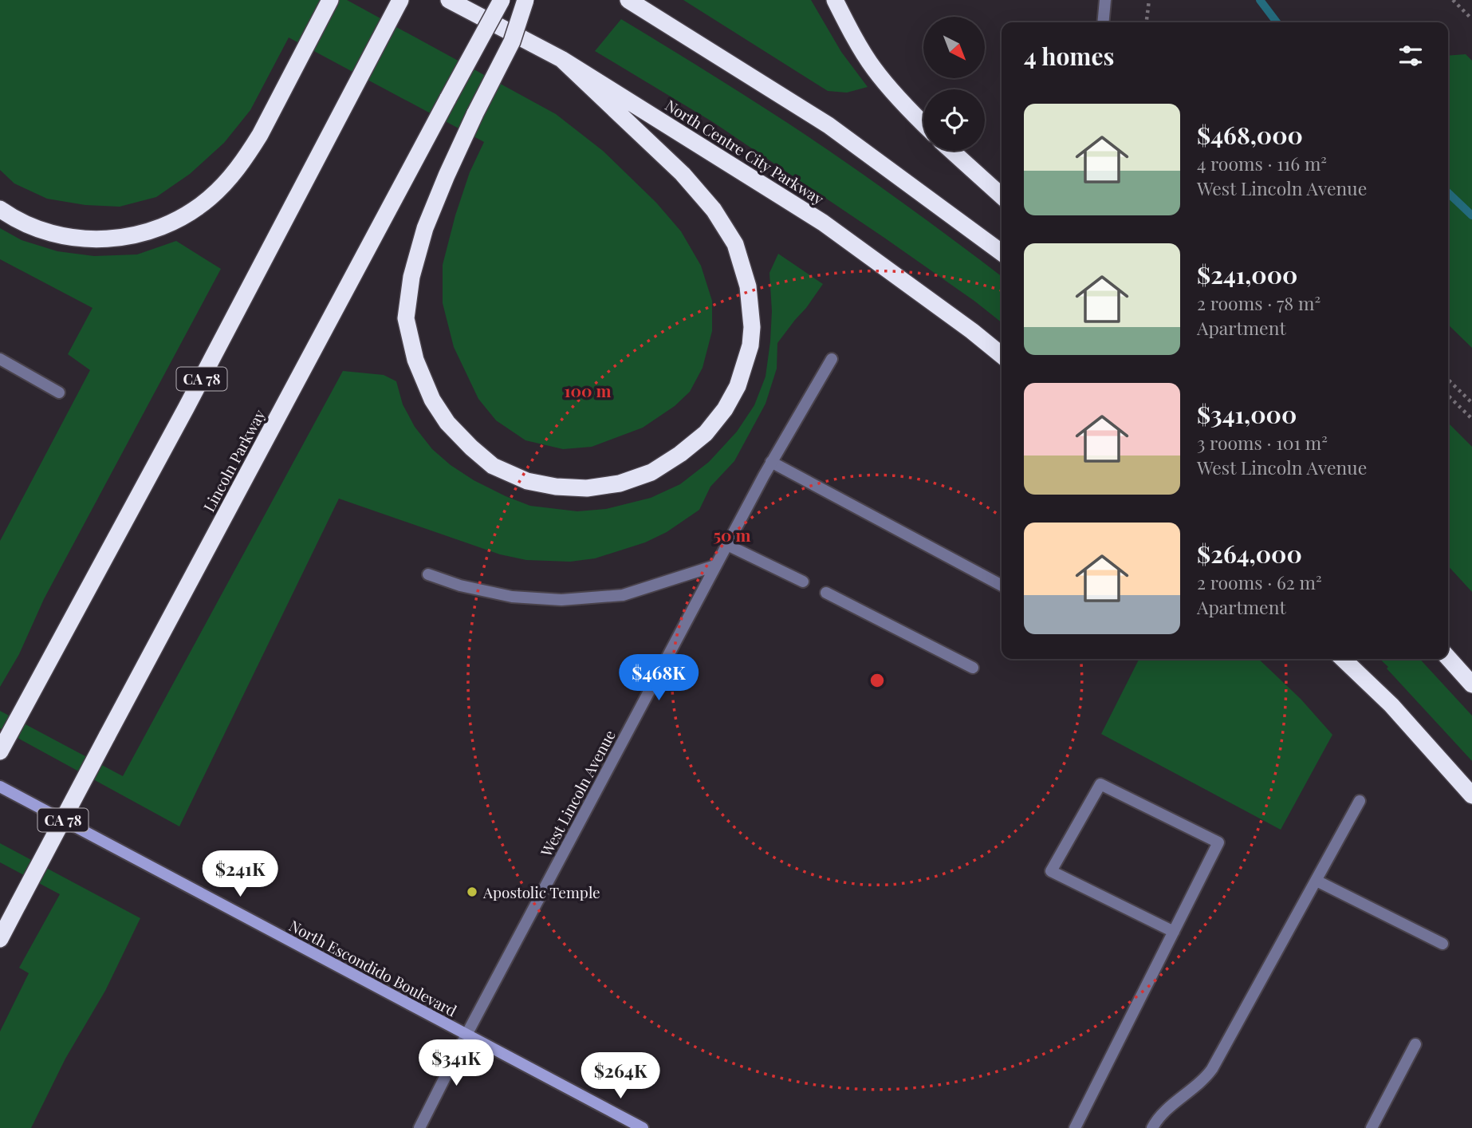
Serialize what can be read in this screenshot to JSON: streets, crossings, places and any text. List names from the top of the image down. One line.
{"streets":{"highway":["North Centre City Parkway","CA 78","Lincoln Parkway"],"street":["West Lincoln Avenue","North Escondido Boulevard"]},"crossings":[["West Lincoln Avenue","North Escondido Boulevard"]],"places":["Apostolic Temple"],"north":"bottom right","page":{"heading":"4 homes","list":[{"name":"$468,000","note":"4 rooms · 116 m² · West Lincoln Avenue"},{"name":"$241,000","note":"2 rooms · 78 m² · Apartment"},{"name":"$341,000","note":"3 rooms · 101 m² · West Lincoln Avenue"},{"name":"$264,000","note":"2 rooms · 62 m² · Apartment"}],"price":["$468K","$241K","$341K","$264K"]},"rings":["100 m","50 m"]}
